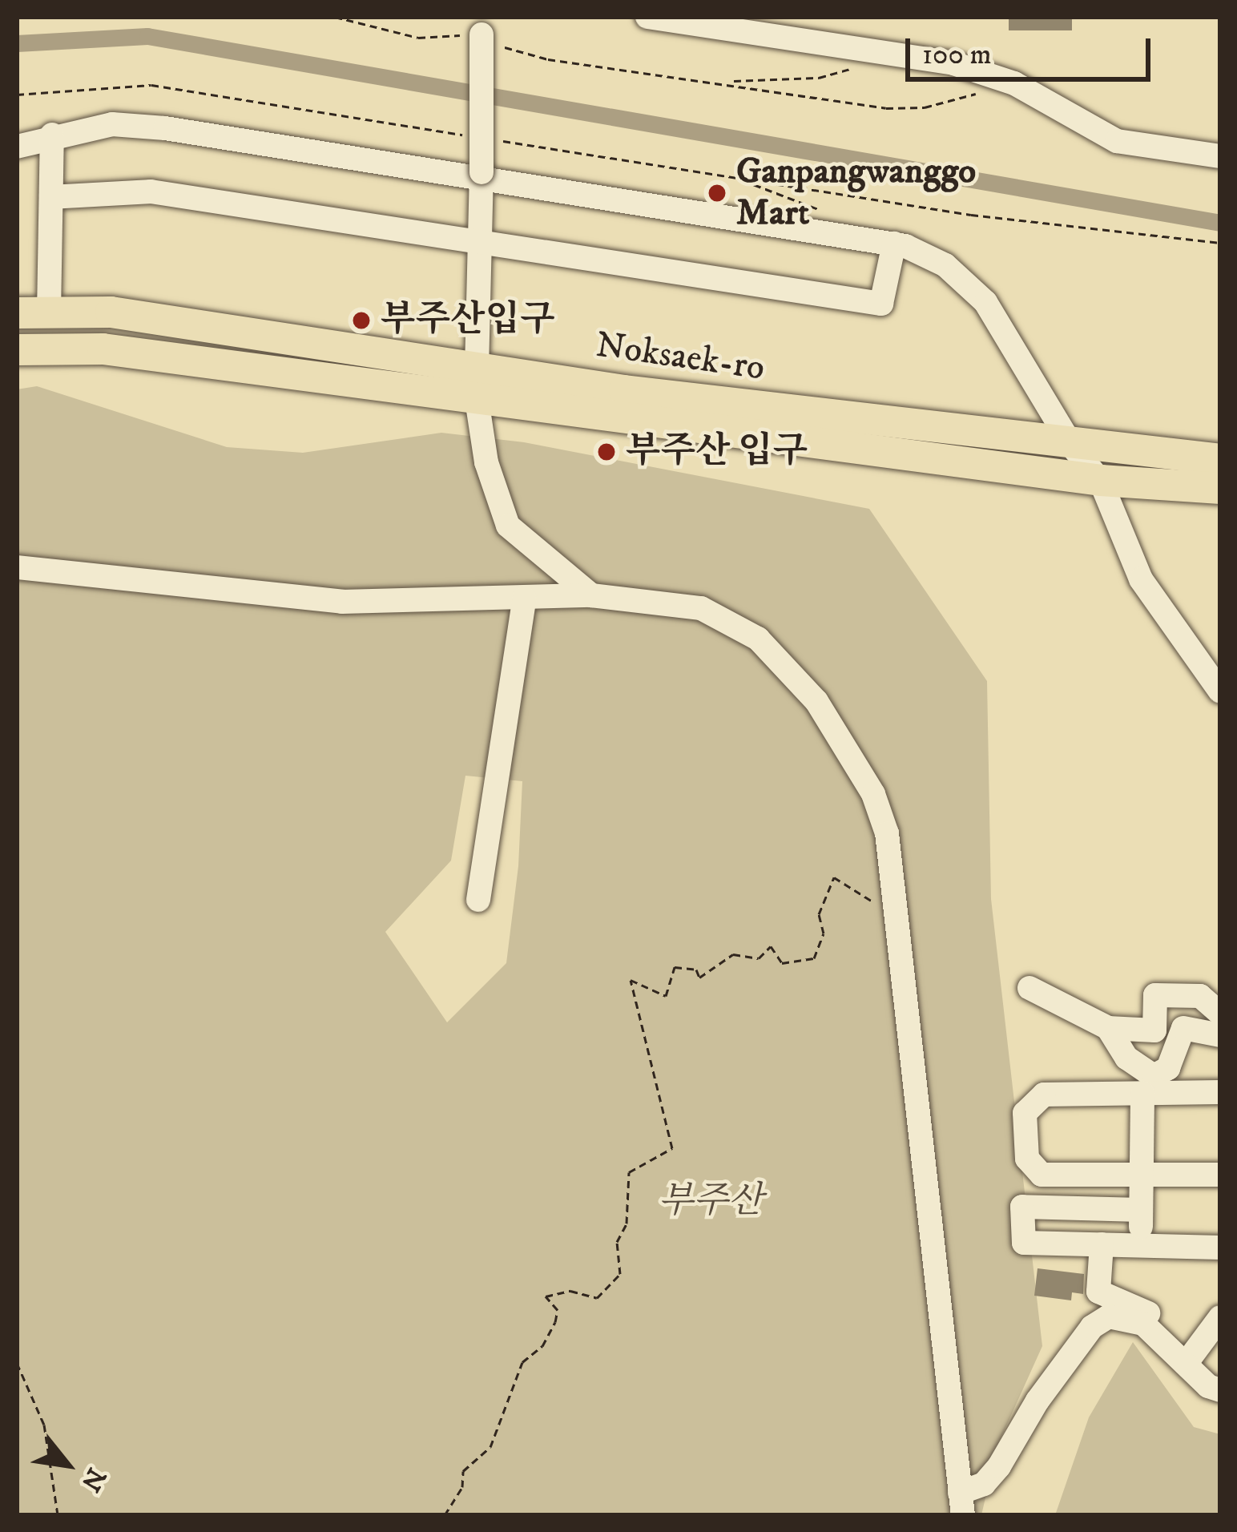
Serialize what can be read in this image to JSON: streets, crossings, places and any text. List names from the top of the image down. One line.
{"streets":{"main road":["Noksaek-ro"]},"parks":["부주산"],"places":["Ganpangwanggo Mart","부주산입구","부주산 입구"],"scale_bar":"100 m","north":"bottom right"}
